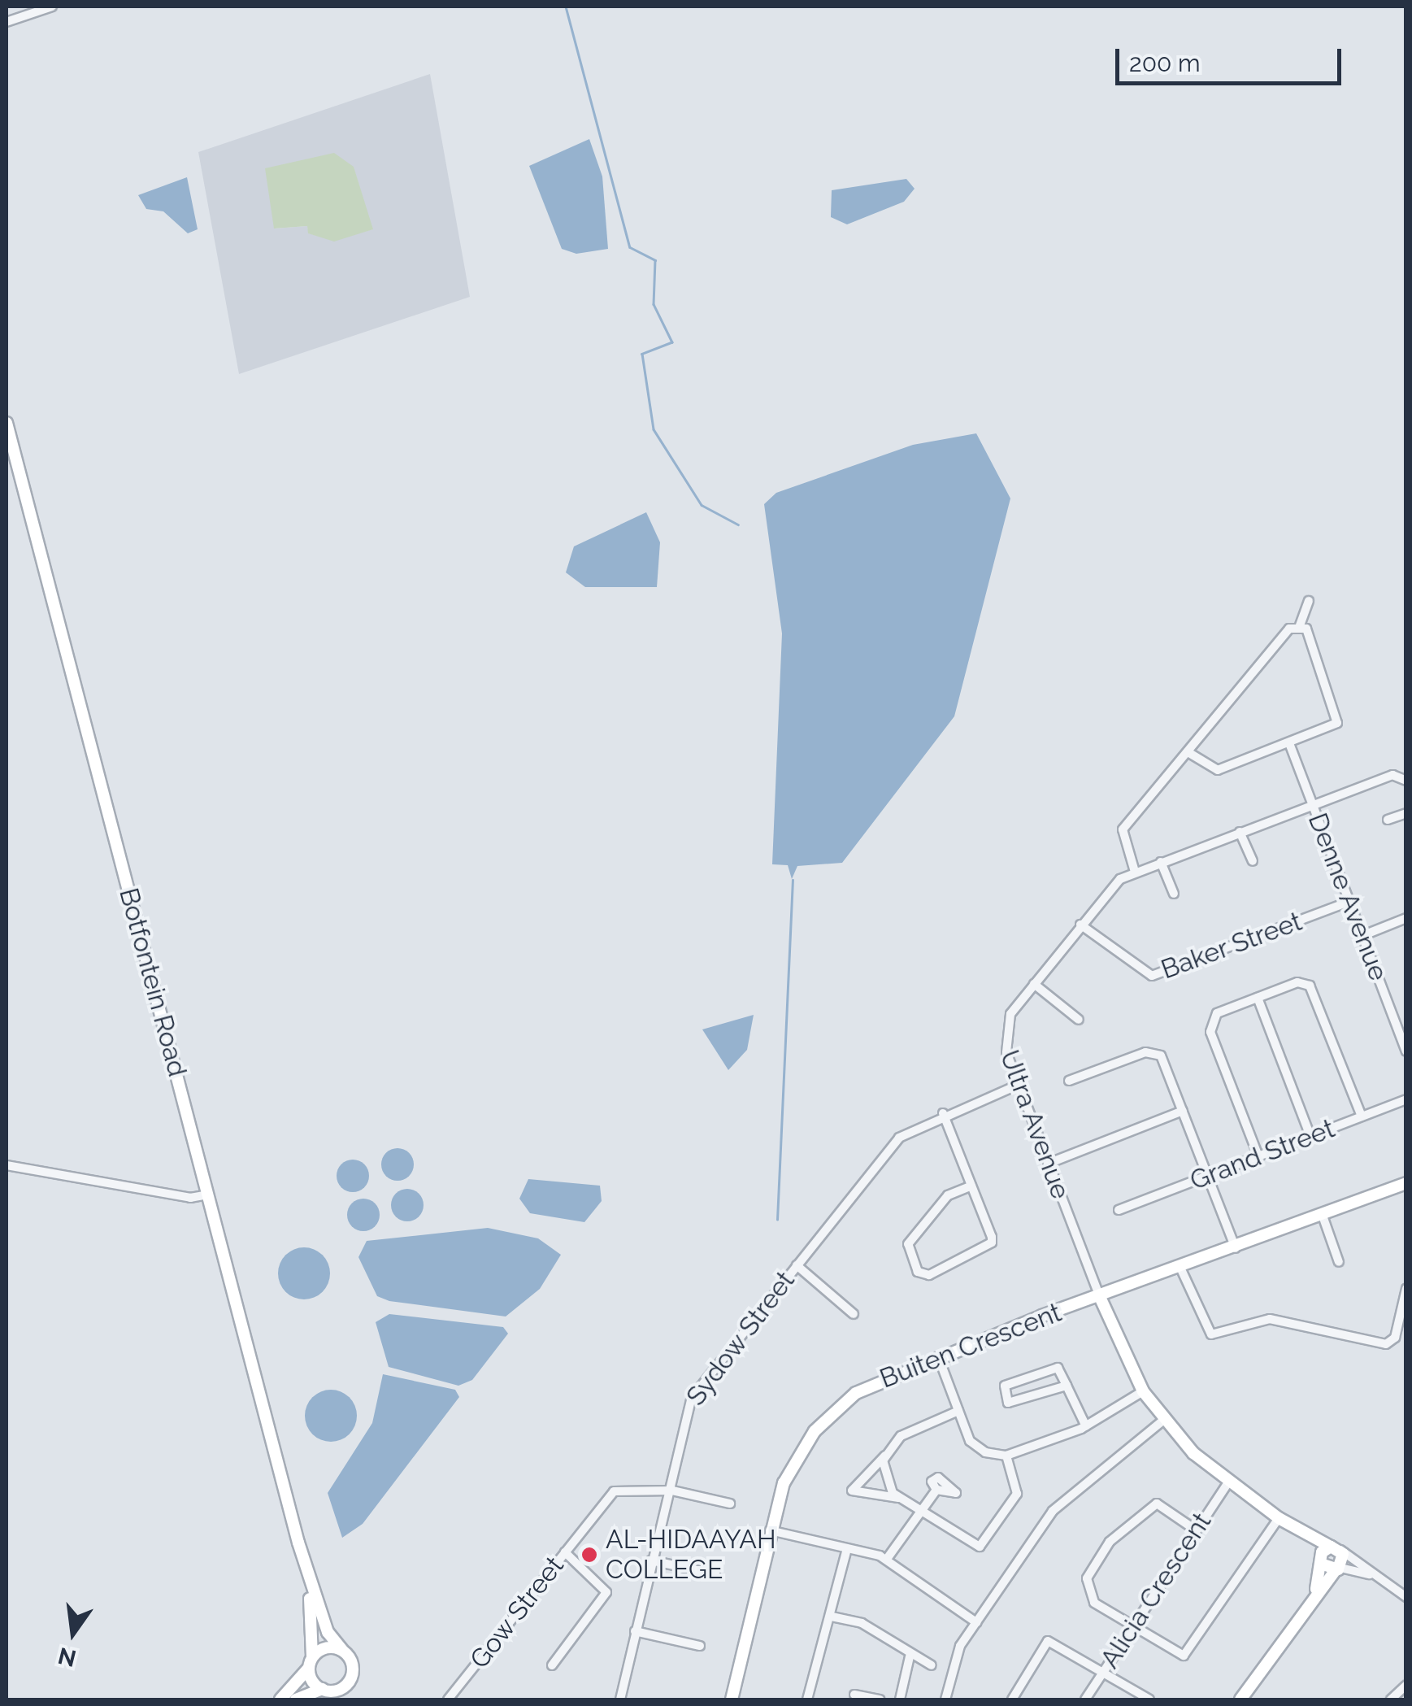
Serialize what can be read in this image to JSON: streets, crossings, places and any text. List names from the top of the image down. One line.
{"streets":{"street":["Denne Avenue","Baker Street","Botfontein Road","Ultra Avenue","Grand Street","Sydow Street","Buiten Crescent","Alicia Crescent","Gow Street"]},"crossings":[["Denne Avenue","Baker Street"],["Denne Avenue","Ultra Avenue"],["Baker Street","Ultra Avenue"],["Ultra Avenue","Sydow Street"],["Ultra Avenue","Buiten Crescent"],["Ultra Avenue","Alicia Crescent"],["Sydow Street","Gow Street"]],"places":["AL-HIDAAYAH COLLEGE"],"scale_bar":"200 m","north":"bottom"}
